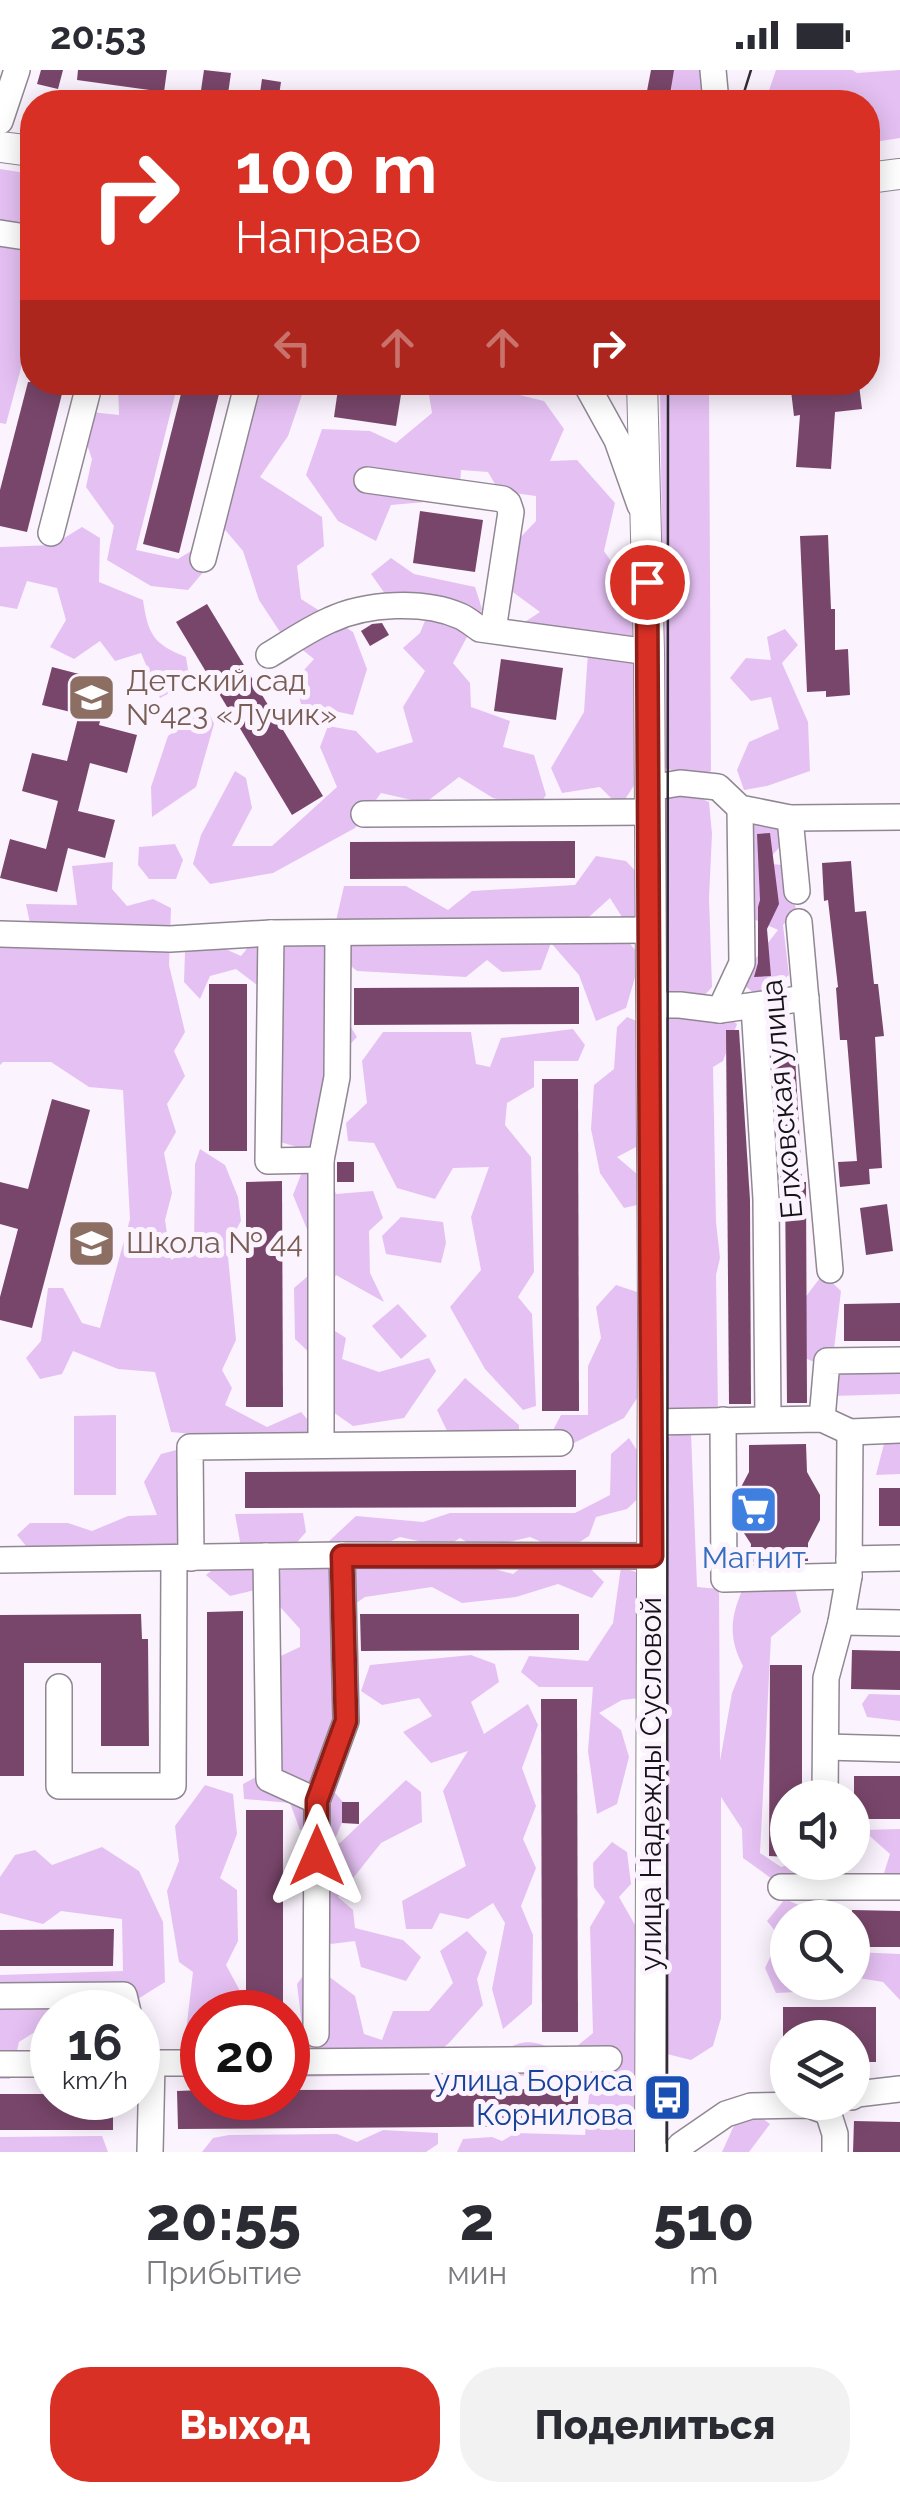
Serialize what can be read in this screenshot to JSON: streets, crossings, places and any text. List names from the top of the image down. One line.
{"streets":{"main road":["улица Надежды Сусловой"],"street":["Елховская улица"]},"places":{"school or university":["Детский сад №423 «Лучик»","Школа № 44"],"supermarket":["Магнит"],"bus stop":["улица Бориса Корнилова"]},"page":{"status":"20:53","turn":["100 m","Направо"],"speed":"16 km/h","limit":"20","eta":["20:55","Прибытие","2","мин","510","m"],"buttons":["Выход","Поделиться"]}}
